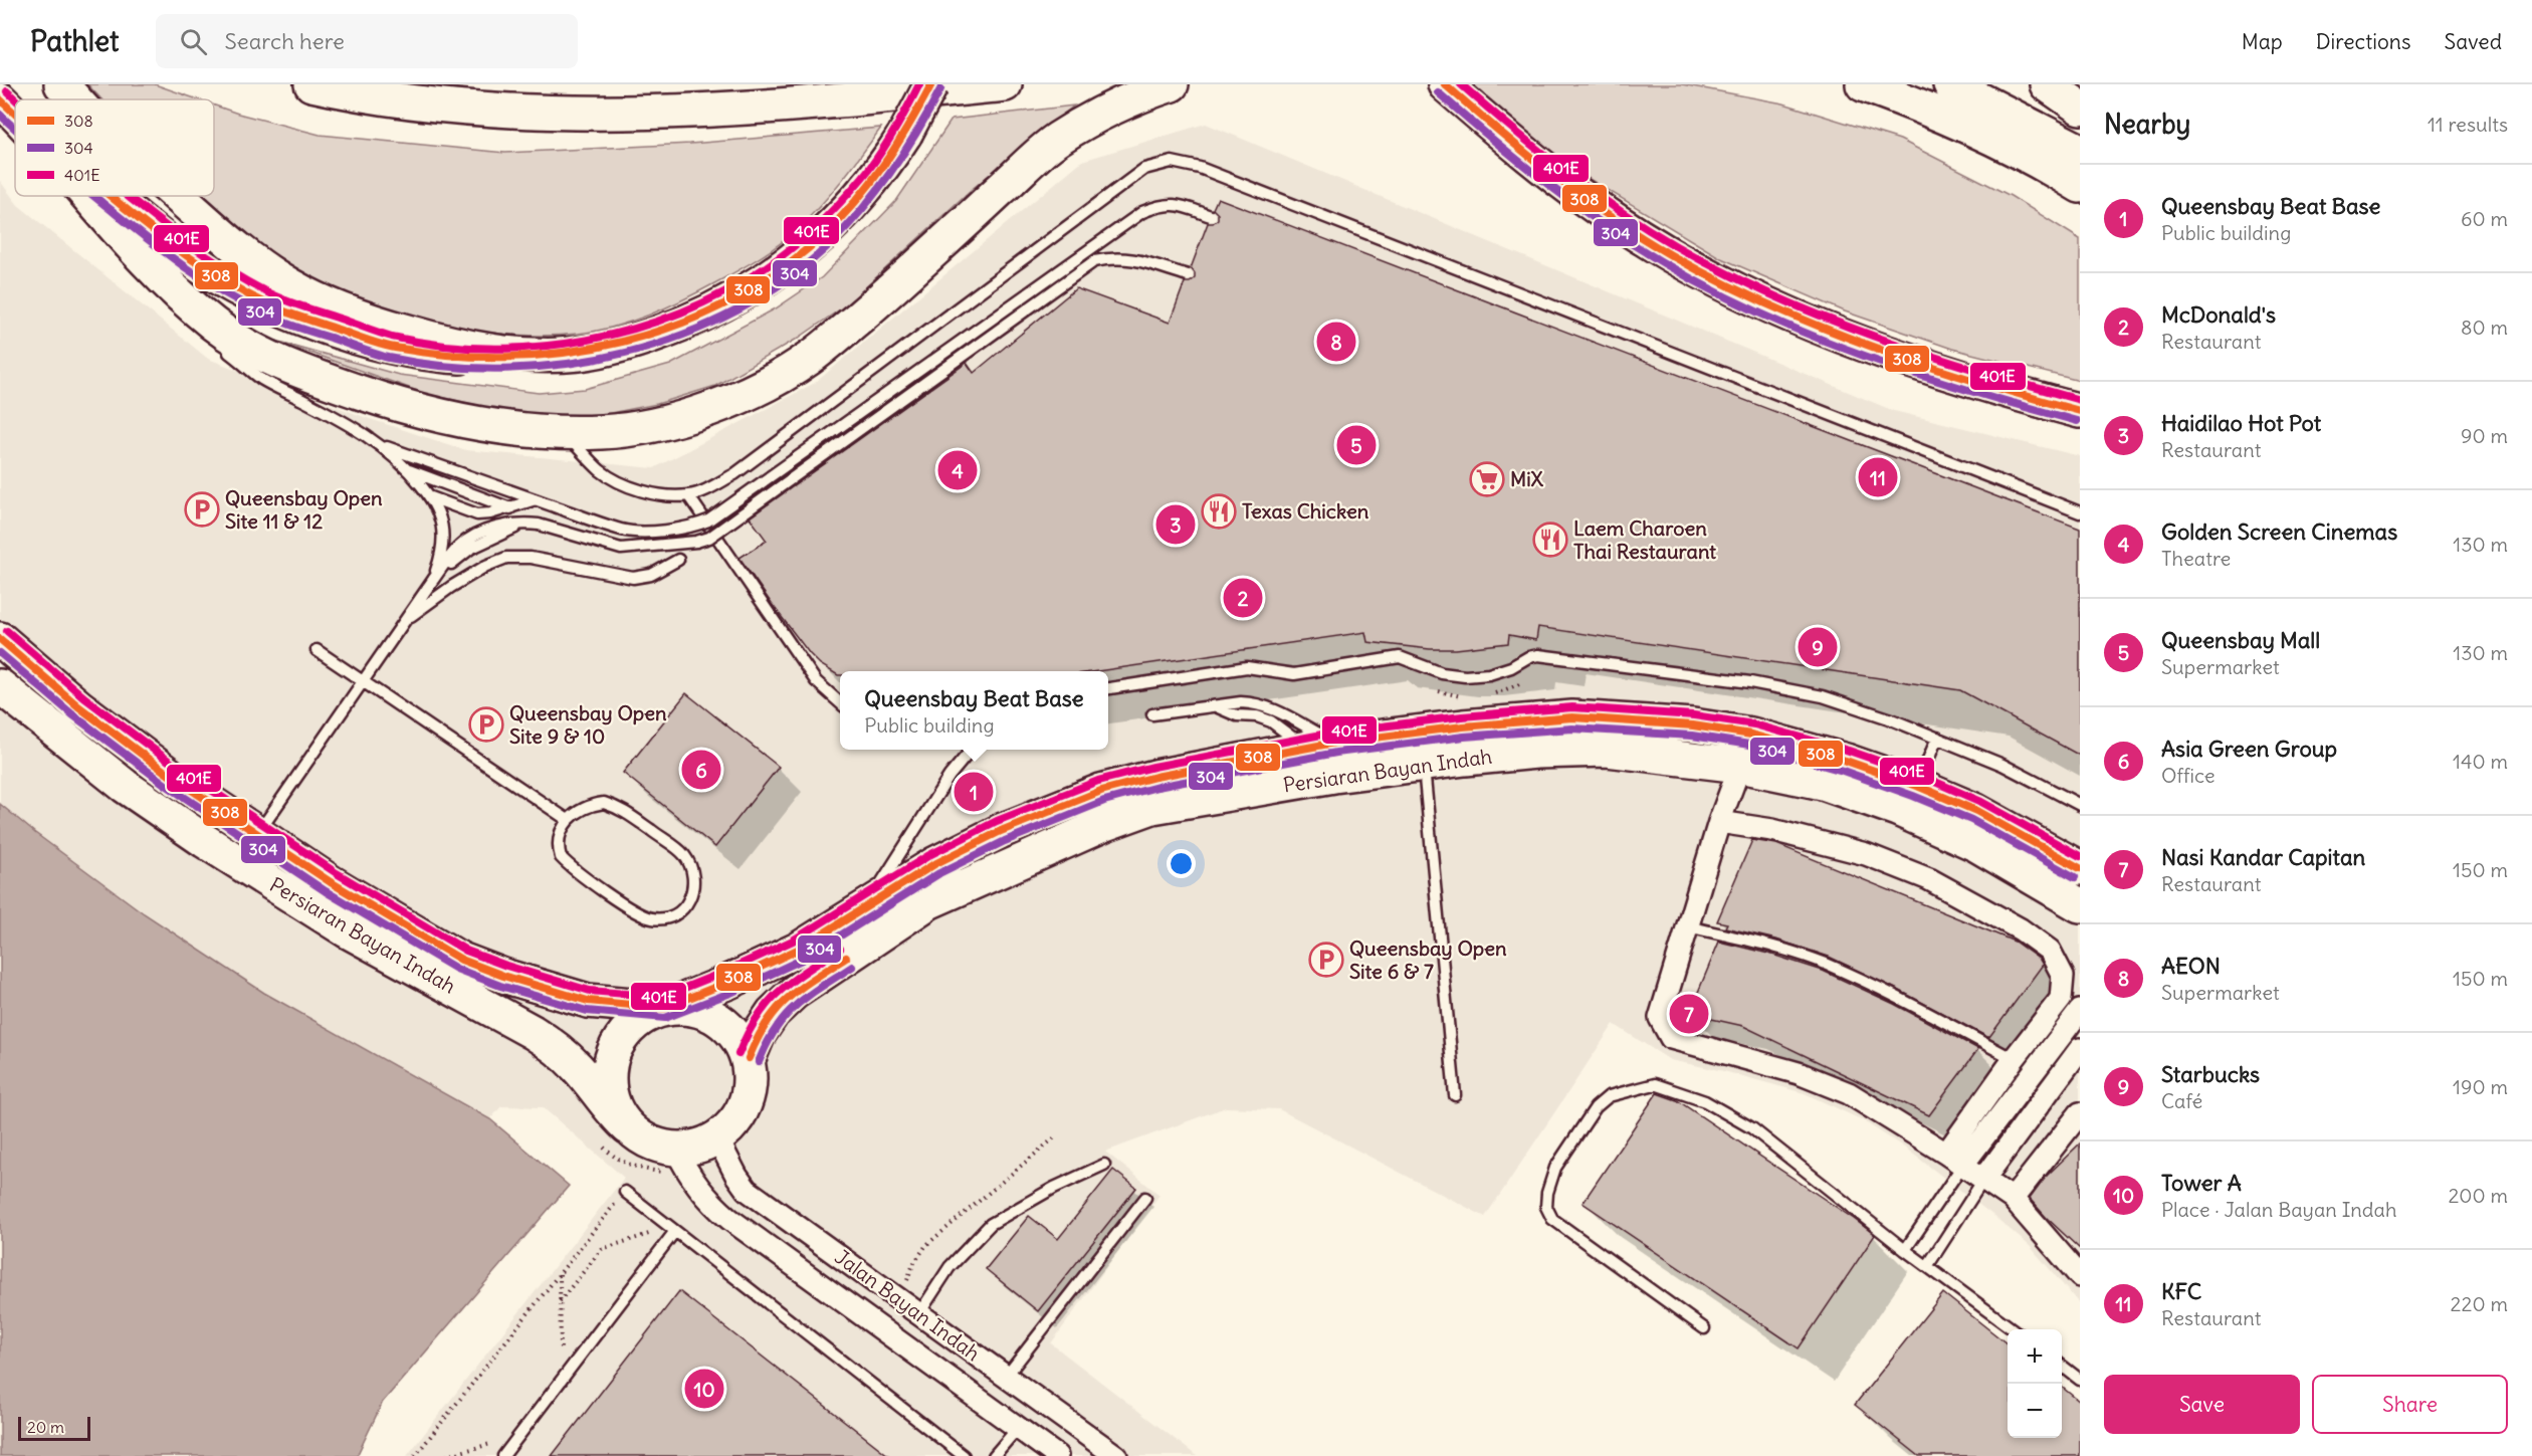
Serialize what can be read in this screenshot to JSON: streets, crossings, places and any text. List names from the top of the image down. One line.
{"streets":{"main road":["Persiaran Bayan Indah"],"street":["Jalan Bayan Indah"]},"crossings":[["Persiaran Bayan Indah","Jalan Bayan Indah"]],"places":{"supermarket":["MiX"],"parking":["Queensbay Open Site 11 & 12","Queensbay Open Site 9 & 10","Queensbay Open Site 6 & 7"],"restaurant":["Texas Chicken","Laem Charoen Thai Restaurant"]},"lines":["transit line 308","transit line 401E","transit line 304"],"legend":["308","304","401E"],"scale_bar":"20 m","page":{"header":"Pathlet","search":"Search here","nav":["Map","Directions","Saved"],"heading":["Nearby","11 results"],"list":[{"mark":"1","name":"Queensbay Beat Base","note":"Public building","value":"60 m"},{"mark":"2","name":"McDonald's","note":"Restaurant","value":"80 m"},{"mark":"3","name":"Haidilao Hot Pot","note":"Restaurant","value":"90 m"},{"mark":"4","name":"Golden Screen Cinemas","note":"Theatre","value":"130 m"},{"mark":"5","name":"Queensbay Mall","note":"Supermarket","value":"130 m"},{"mark":"6","name":"Asia Green Group","note":"Office","value":"140 m"},{"mark":"7","name":"Nasi Kandar Capitan","note":"Restaurant","value":"150 m"},{"mark":"8","name":"AEON","note":"Supermarket","value":"150 m"},{"mark":"9","name":"Starbucks","note":"Café","value":"190 m"},{"mark":"10","name":"Tower A","note":"Place · Jalan Bayan Indah","value":"200 m"},{"mark":"11","name":"KFC","note":"Restaurant","value":"220 m"}],"pins":["8","5","4","11","3","2","9","6","1","7","10"],"popup":["Queensbay Beat Base","Public building"],"map_buttons":["+","−"],"buttons":["Save","Share"],"scale":"20 m"}}
